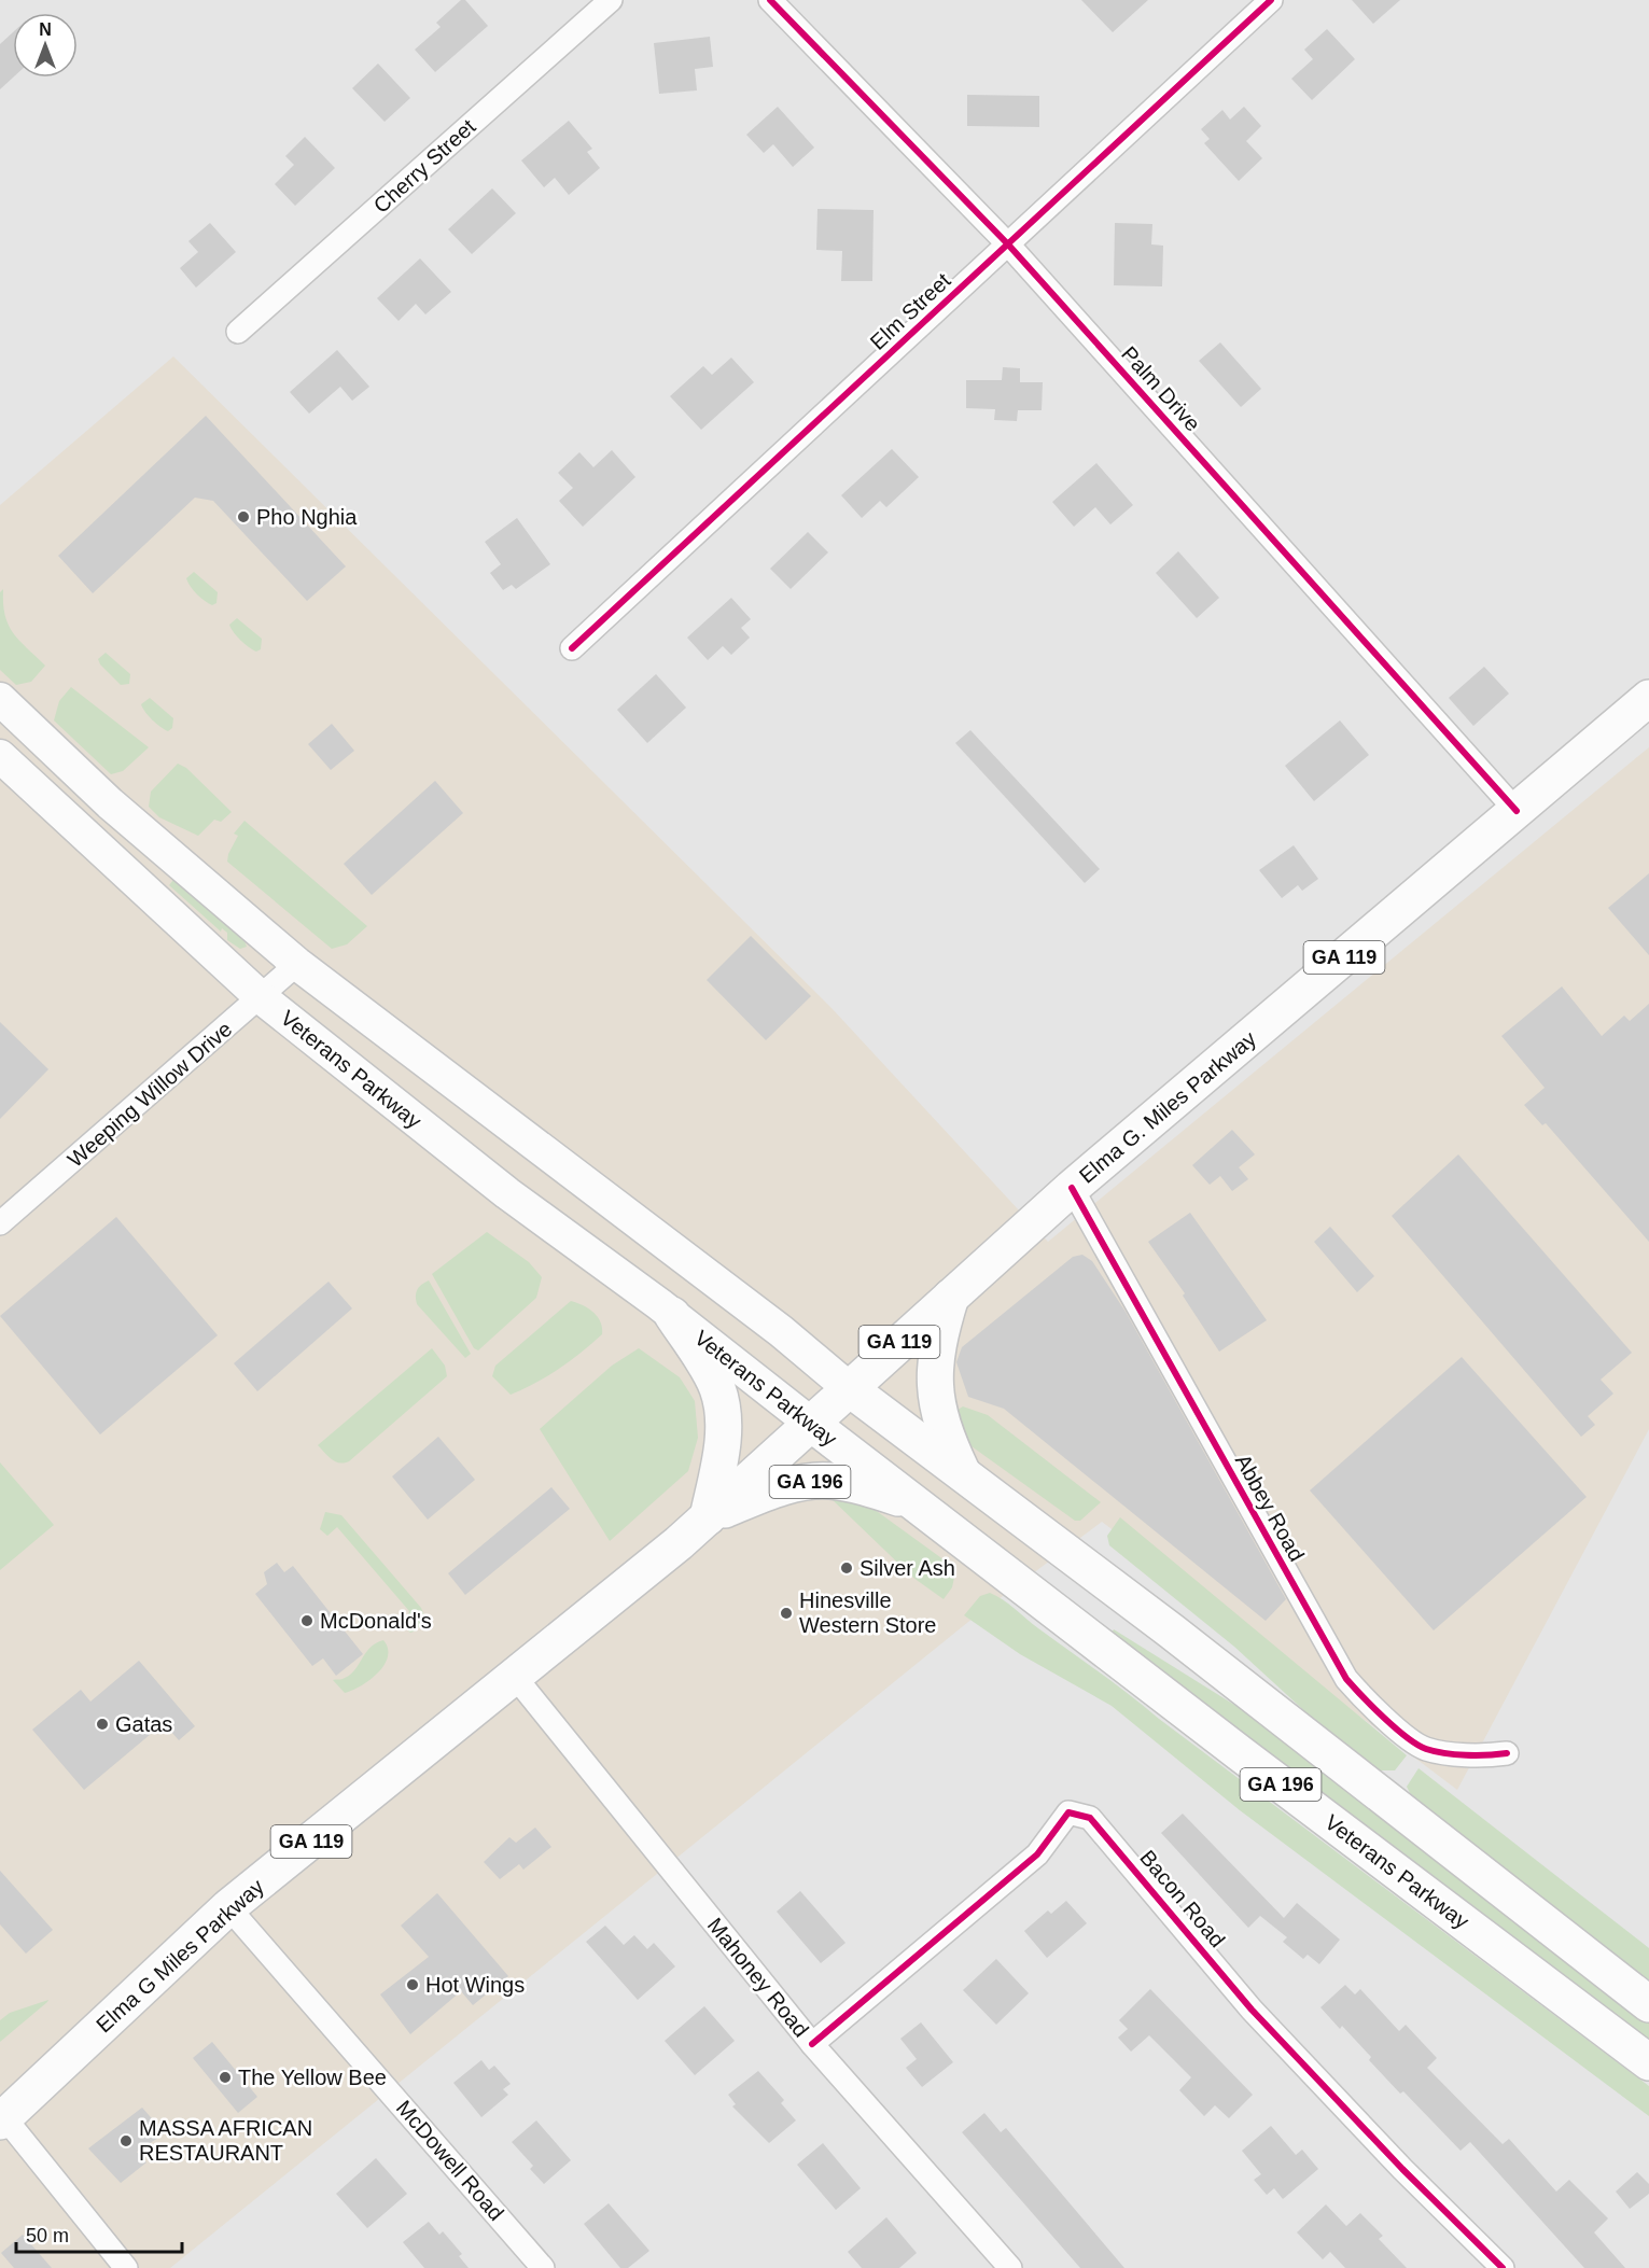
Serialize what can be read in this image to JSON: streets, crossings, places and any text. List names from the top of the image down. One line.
{"streets":{"main road":["GA 119","Veterans Parkway","Elma G. Miles Parkway","GA 196","Elma G Miles Parkway"],"street":["Cherry Street","Elm Street","Palm Drive","Weeping Willow Drive","Abbey Road","Bacon Road","Mahoney Road","McDowell Road"]},"crossings":[["Elm Street","Palm Drive"],["Palm Drive","Elma G. Miles Parkway"],["Veterans Parkway","Weeping Willow Drive"],["Veterans Parkway","Elma G. Miles Parkway"],["Veterans Parkway","GA 196"],["Elma G. Miles Parkway","GA 196"],["Elma G. Miles Parkway","Abbey Road"],["Elma G. Miles Parkway","Elma G Miles Parkway"],["Bacon Road","Mahoney Road"],["Elma G Miles Parkway","Mahoney Road"],["Elma G Miles Parkway","McDowell Road"]],"places":["Pho Nghia","Silver Ash","Hinesville Western Store","McDonald's","Gatas","Hot Wings","The Yellow Bee","MASSA AFRICAN RESTAURANT"],"scale_bar":"50 m","north":"top"}
